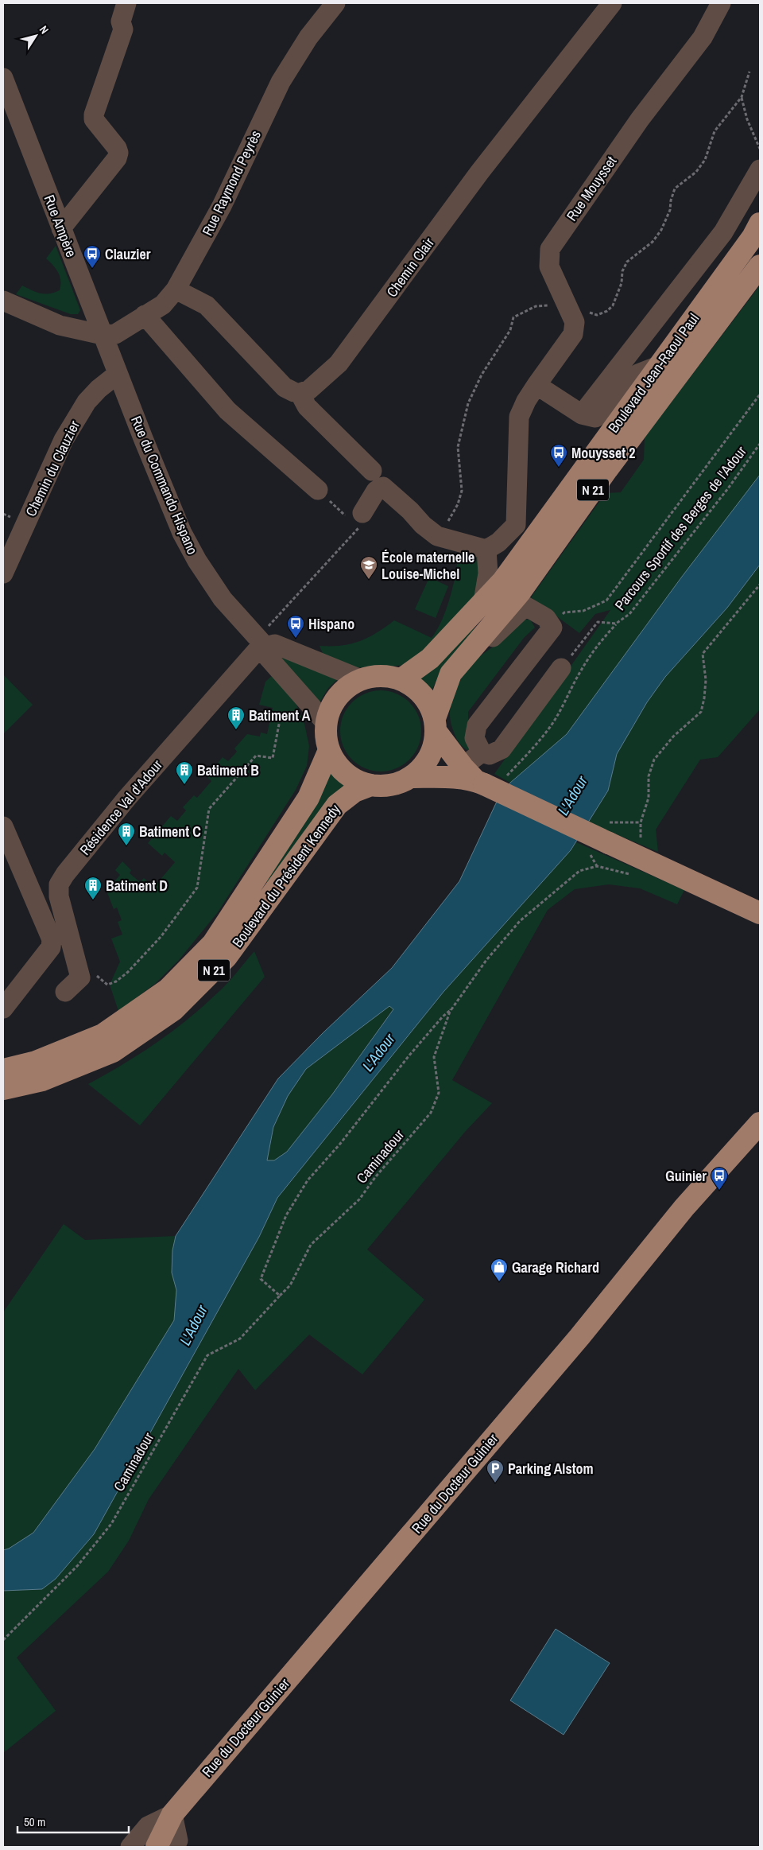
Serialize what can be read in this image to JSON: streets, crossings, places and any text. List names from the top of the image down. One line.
{"streets":{"main road":["Boulevard Jean-Raoul Paul","N 21","Boulevard du Président Kennedy","Rue du Docteur Guinier"],"street":["Rue Raymond Peyrès","Rue Mouysset","Rue Ampère","Chemin Clair","Chemin du Clauzier","Rue du Commando Hispano","Résidence Val d'Adour"],"path":["Parcours Sportif des Berges de l'Adour","Caminadour"]},"crossings":[["Rue Raymond Peyrès","Rue Ampère"],["Rue Ampère","Chemin du Clauzier"],["Rue Ampère","Rue du Commando Hispano"],["Boulevard Jean-Raoul Paul","Rue du Commando Hispano"],["Boulevard Jean-Raoul Paul","Boulevard du Président Kennedy"],["Chemin du Clauzier","Rue du Commando Hispano"],["Rue du Commando Hispano","Résidence Val d'Adour"],["Rue du Commando Hispano","Boulevard du Président Kennedy"]],"water":["L'Adour"],"places":{"bus stop":["Clauzier","Mouysset 2","Hispano","Guinier"],"school or university":["École maternelle Louise-Michel"],"building":["Batiment A","Batiment B","Batiment C","Batiment D"],"shop":["Garage Richard"],"parking":["Parking Alstom"]},"scale_bar":"50 m","north":"top right"}
